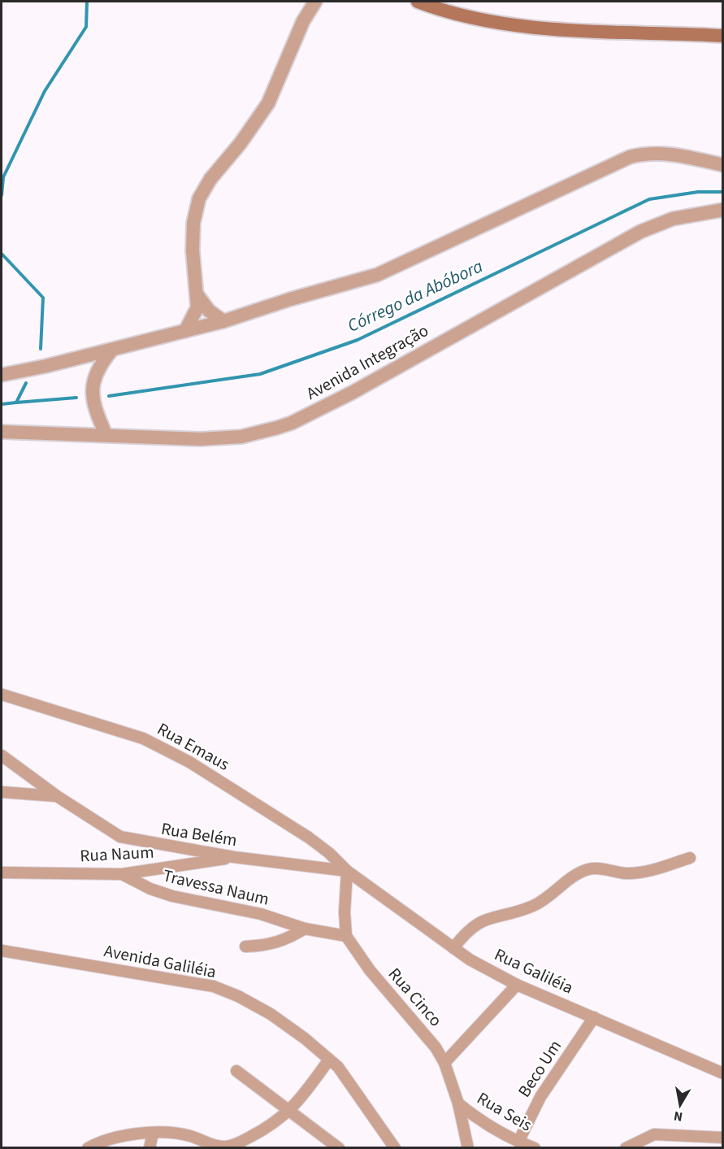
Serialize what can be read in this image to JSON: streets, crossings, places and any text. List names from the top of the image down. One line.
{"streets":{"street":["Avenida Integração","Rua Emaus","Rua Belém","Rua Naum","Travessa Naum","Avenida Galiléia","Rua Galiléia","Rua Cinco","Beco Um","Rua Seis"]},"crossings":[["Rua Emaus","Rua Belém"],["Rua Emaus","Rua Galiléia"],["Rua Belém","Rua Naum"],["Rua Belém","Rua Galiléia"],["Rua Naum","Travessa Naum"],["Travessa Naum","Rua Cinco"],["Rua Galiléia","Beco Um"],["Rua Cinco","Rua Seis"],["Beco Um","Rua Seis"]],"water":["Córrego da Abóbora"],"north":"bottom"}
